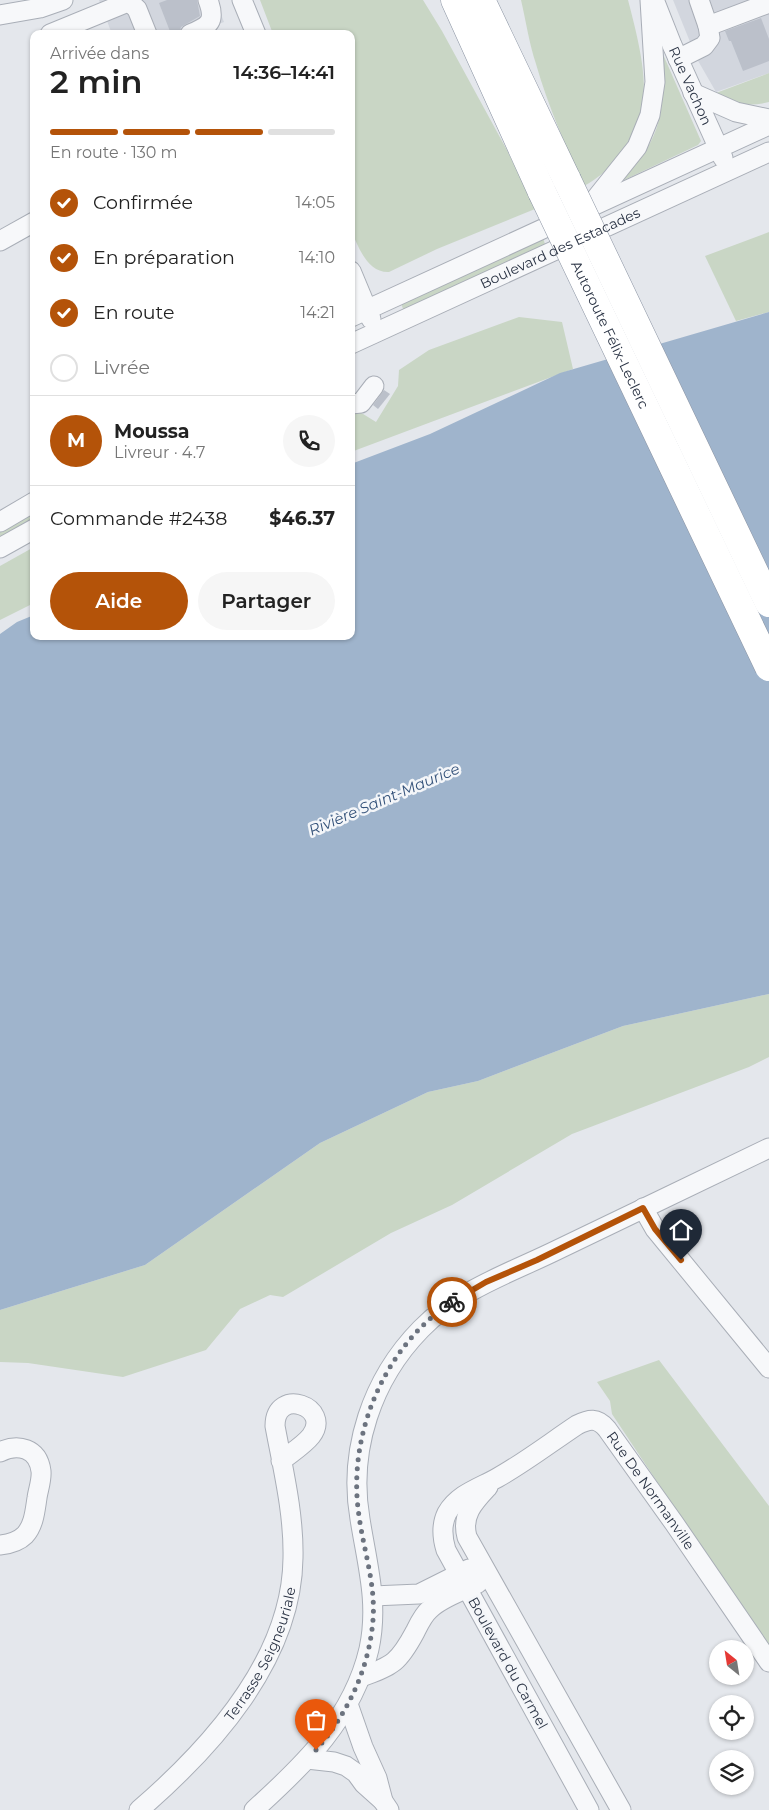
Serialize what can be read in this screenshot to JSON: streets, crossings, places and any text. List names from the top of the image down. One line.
{"streets":{"highway":["Autoroute Félix-Leclerc"],"street":["Rue Vachon","Boulevard des Estacades","Rue De Normanville","Terrasse Seigneuriale","Boulevard du Carmel"]},"crossings":[["Rue Vachon","Boulevard des Estacades"],["Rue De Normanville","Boulevard du Carmel"]],"water":["Rivière Saint-Maurice"],"north":"top left","page":{"heading":["2 min","Arrivée dans","14:36–14:41"],"panel":["Moussa","Livreur · 4.7","Commande #2438","$46.37"],"bar":"En route · 130 m","list":[["Confirmée","14:05"],["En préparation","14:10"],["En route","14:21"],"Livrée"],"round":"M","buttons":["Aide","Partager"]}}
